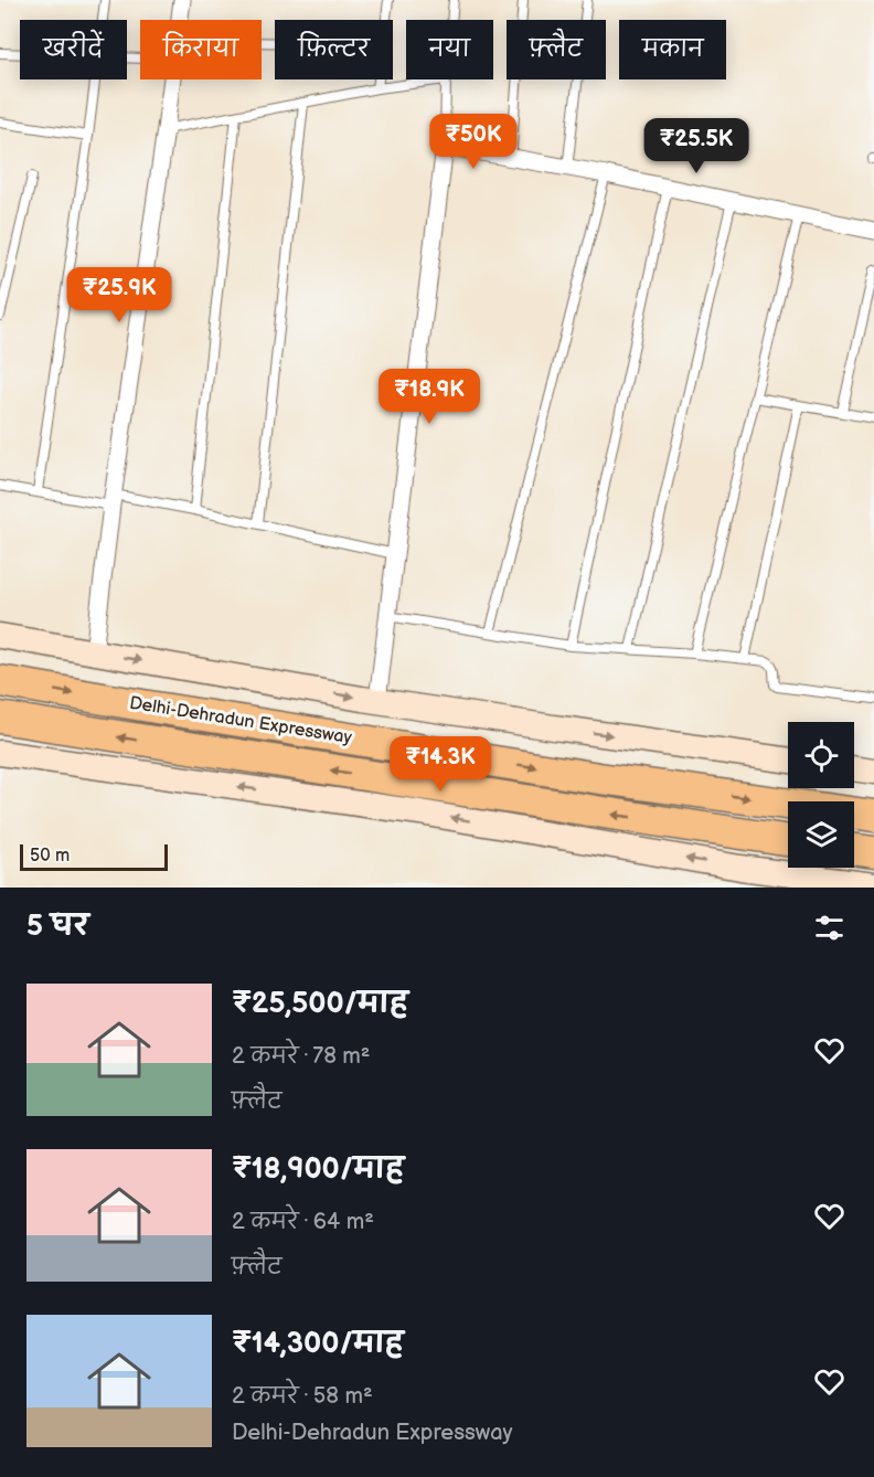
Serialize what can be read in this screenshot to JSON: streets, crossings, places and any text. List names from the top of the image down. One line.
{"streets":{"highway":["Delhi-Dehradun Expressway"]},"scale_bar":"50 m","page":{"chip":["खरीदें","किराया","फ़िल्टर","नया","फ़्लैट","मकान"],"price":["₹50K","₹25.5K","₹25.9K","₹18.9K","₹14.3K"],"scale":"50 m","heading":"5 घर","list":[{"name":"₹25,500/माह","note":"2 कमरे · 78 m² · फ़्लैट"},{"name":"₹18,900/माह","note":"2 कमरे · 64 m² · फ़्लैट"},{"name":"₹14,300/माह","note":"2 कमरे · 58 m² · Delhi-Dehradun Expressway"}]}}
